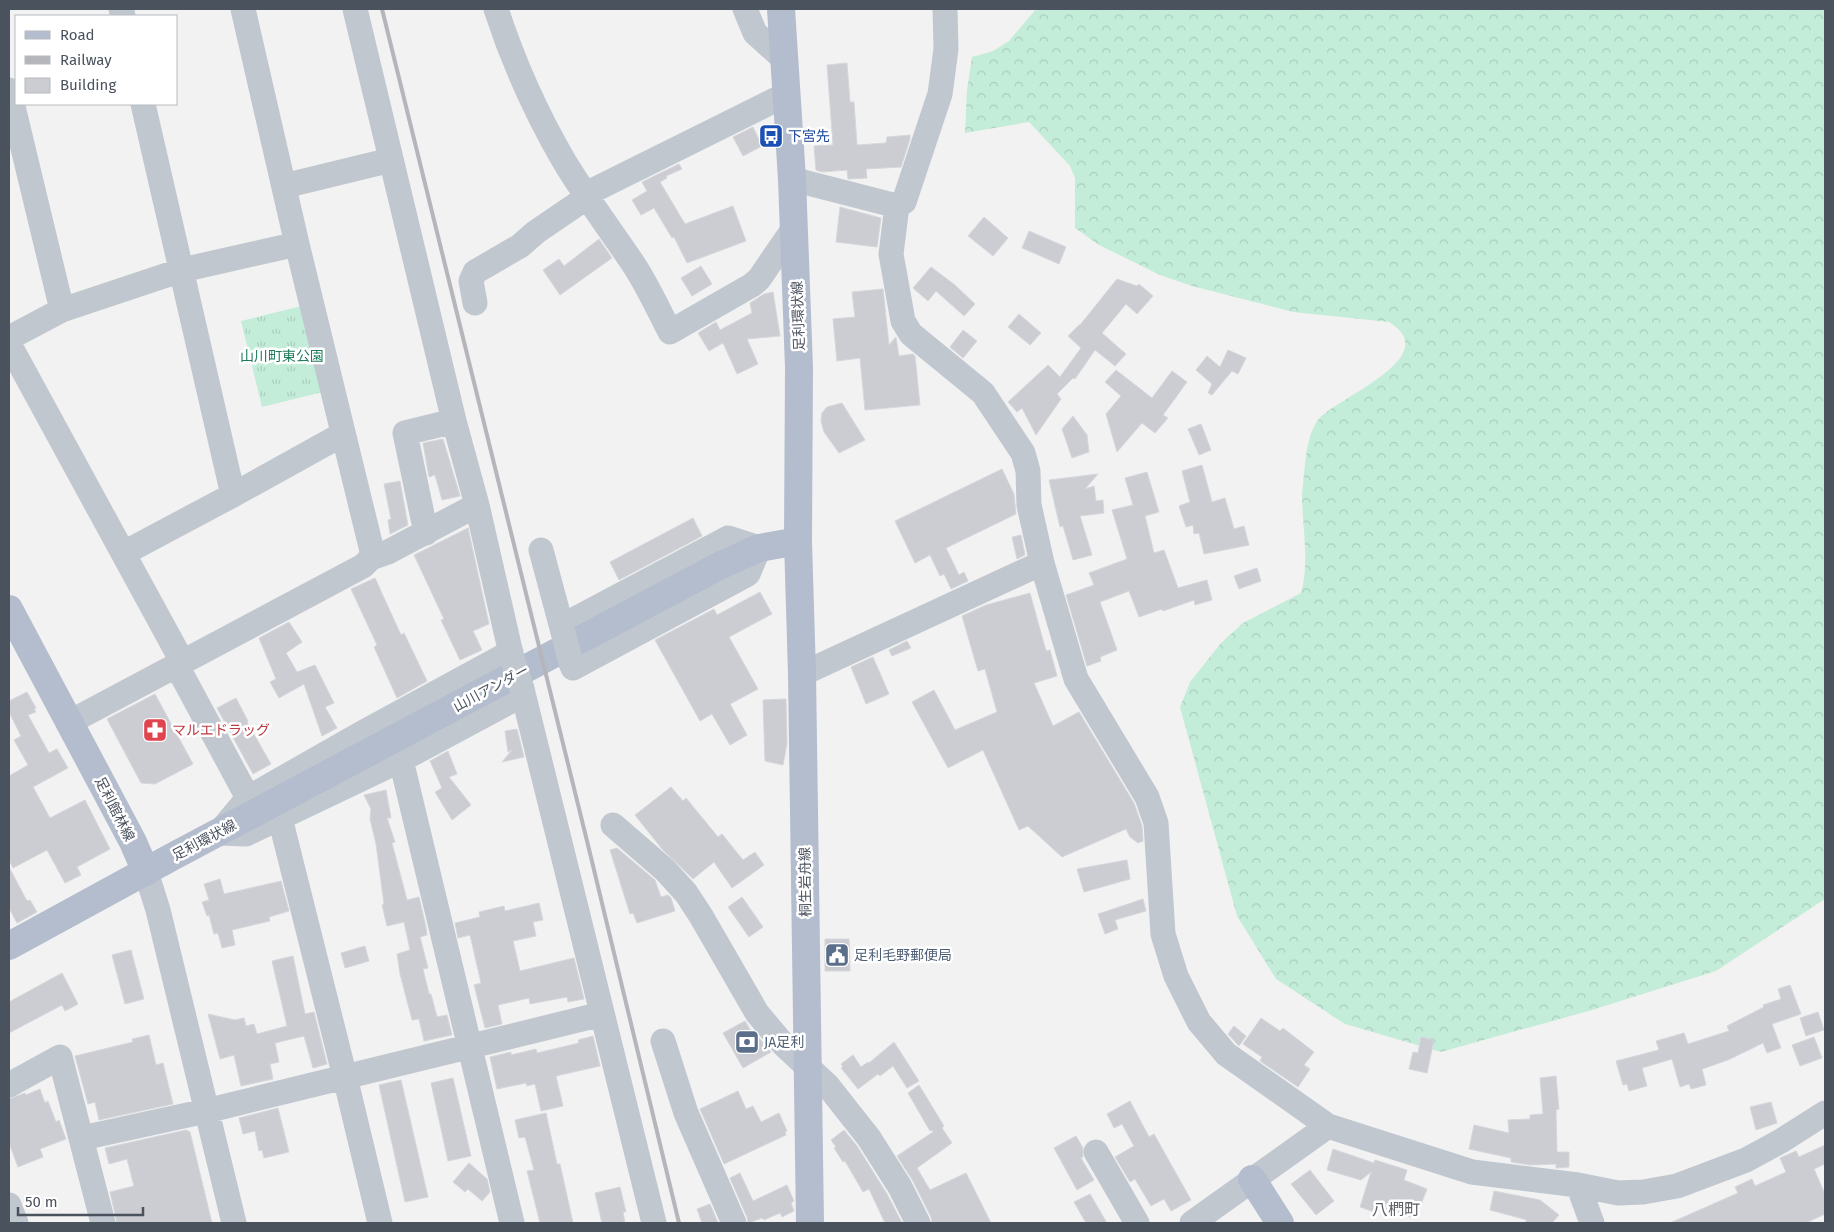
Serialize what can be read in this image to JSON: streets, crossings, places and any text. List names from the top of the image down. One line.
{"streets":{"main road":["足利環状線","山川アンダー","足利館林線","桐生岩舟線"]},"crossings":[["足利環状線","山川アンダー"],["足利環状線","足利館林線"],["足利環状線","桐生岩舟線"]],"districts":["八椚町"],"parks":["山川町東公園"],"places":{"bus stop":["下宮先"],"pharmacy":["マルエドラッグ"],"public building":["足利毛野郵便局"],"bank":["JA足利"]},"legend":["Road","Railway","Building"],"scale_bar":"50 m"}
